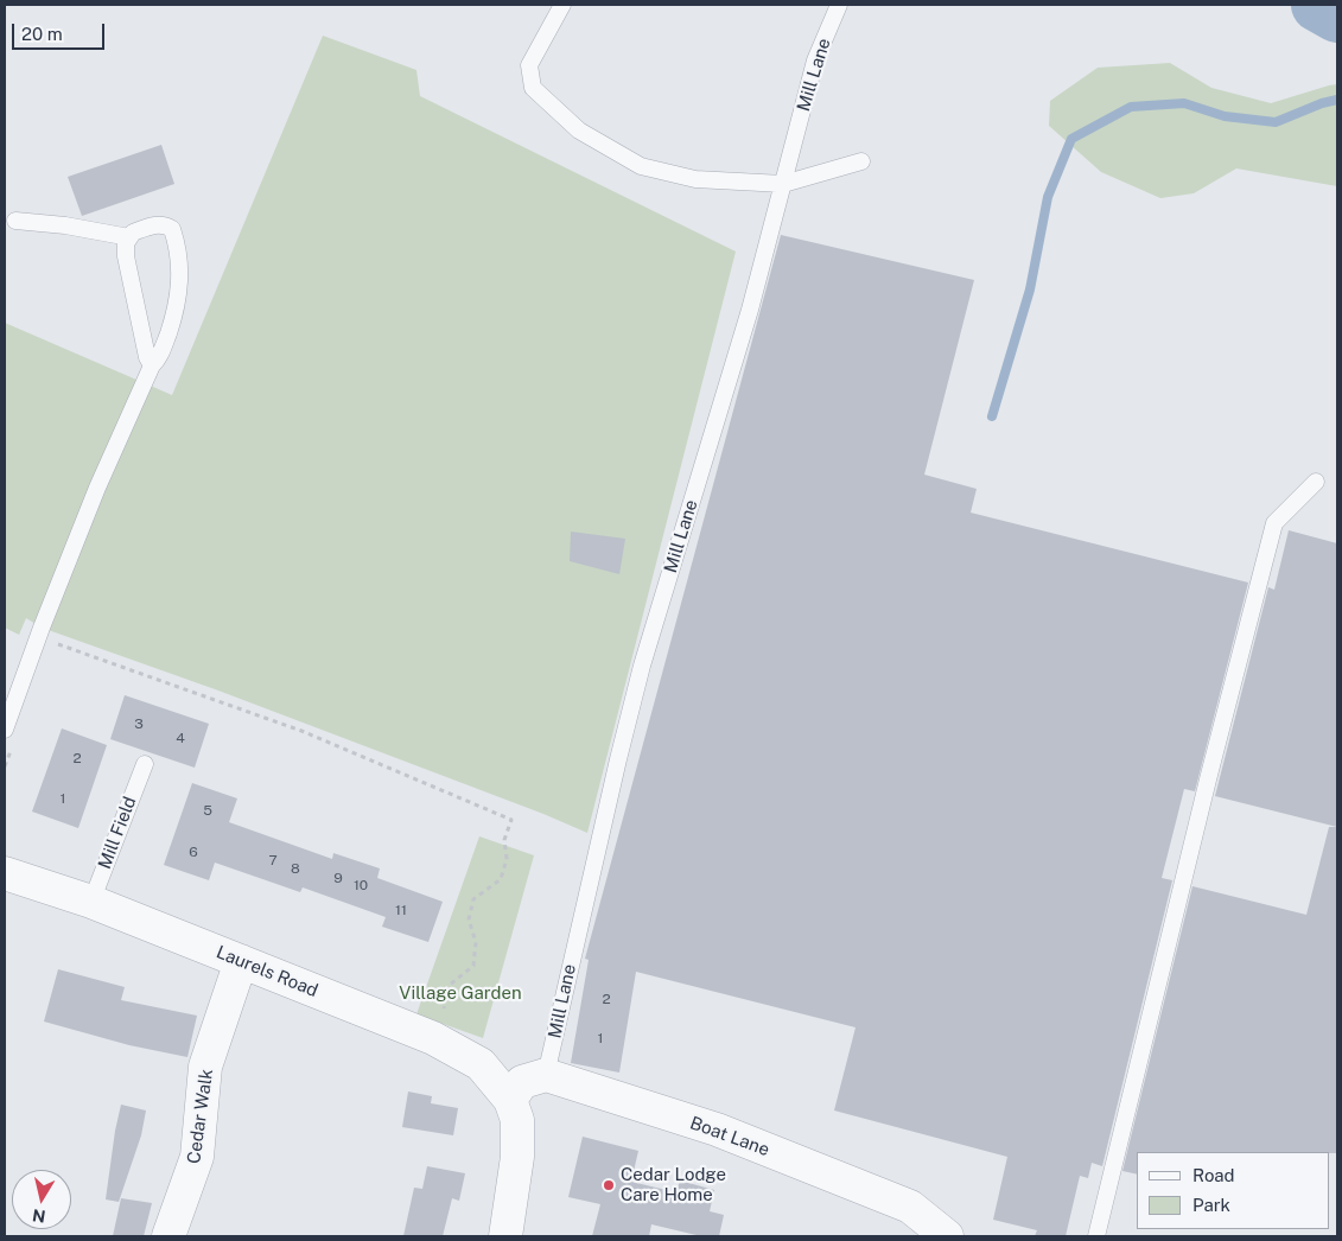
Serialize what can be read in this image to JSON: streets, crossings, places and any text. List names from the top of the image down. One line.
{"streets":{"street":["Laurels Road","Cedar Walk","Boat Lane"],"lane":["Mill Lane","Mill Field"]},"crossings":[["Mill Lane","Boat Lane"],["Mill Field","Laurels Road"],["Laurels Road","Cedar Walk"]],"parks":["Village Garden"],"places":["Cedar Lodge Care Home"],"house_numbers":["3","4","2","1","5","6","7","8","9","10","11","2","1"],"legend":["Road","Park"],"scale_bar":"20 m","north":"bottom"}
